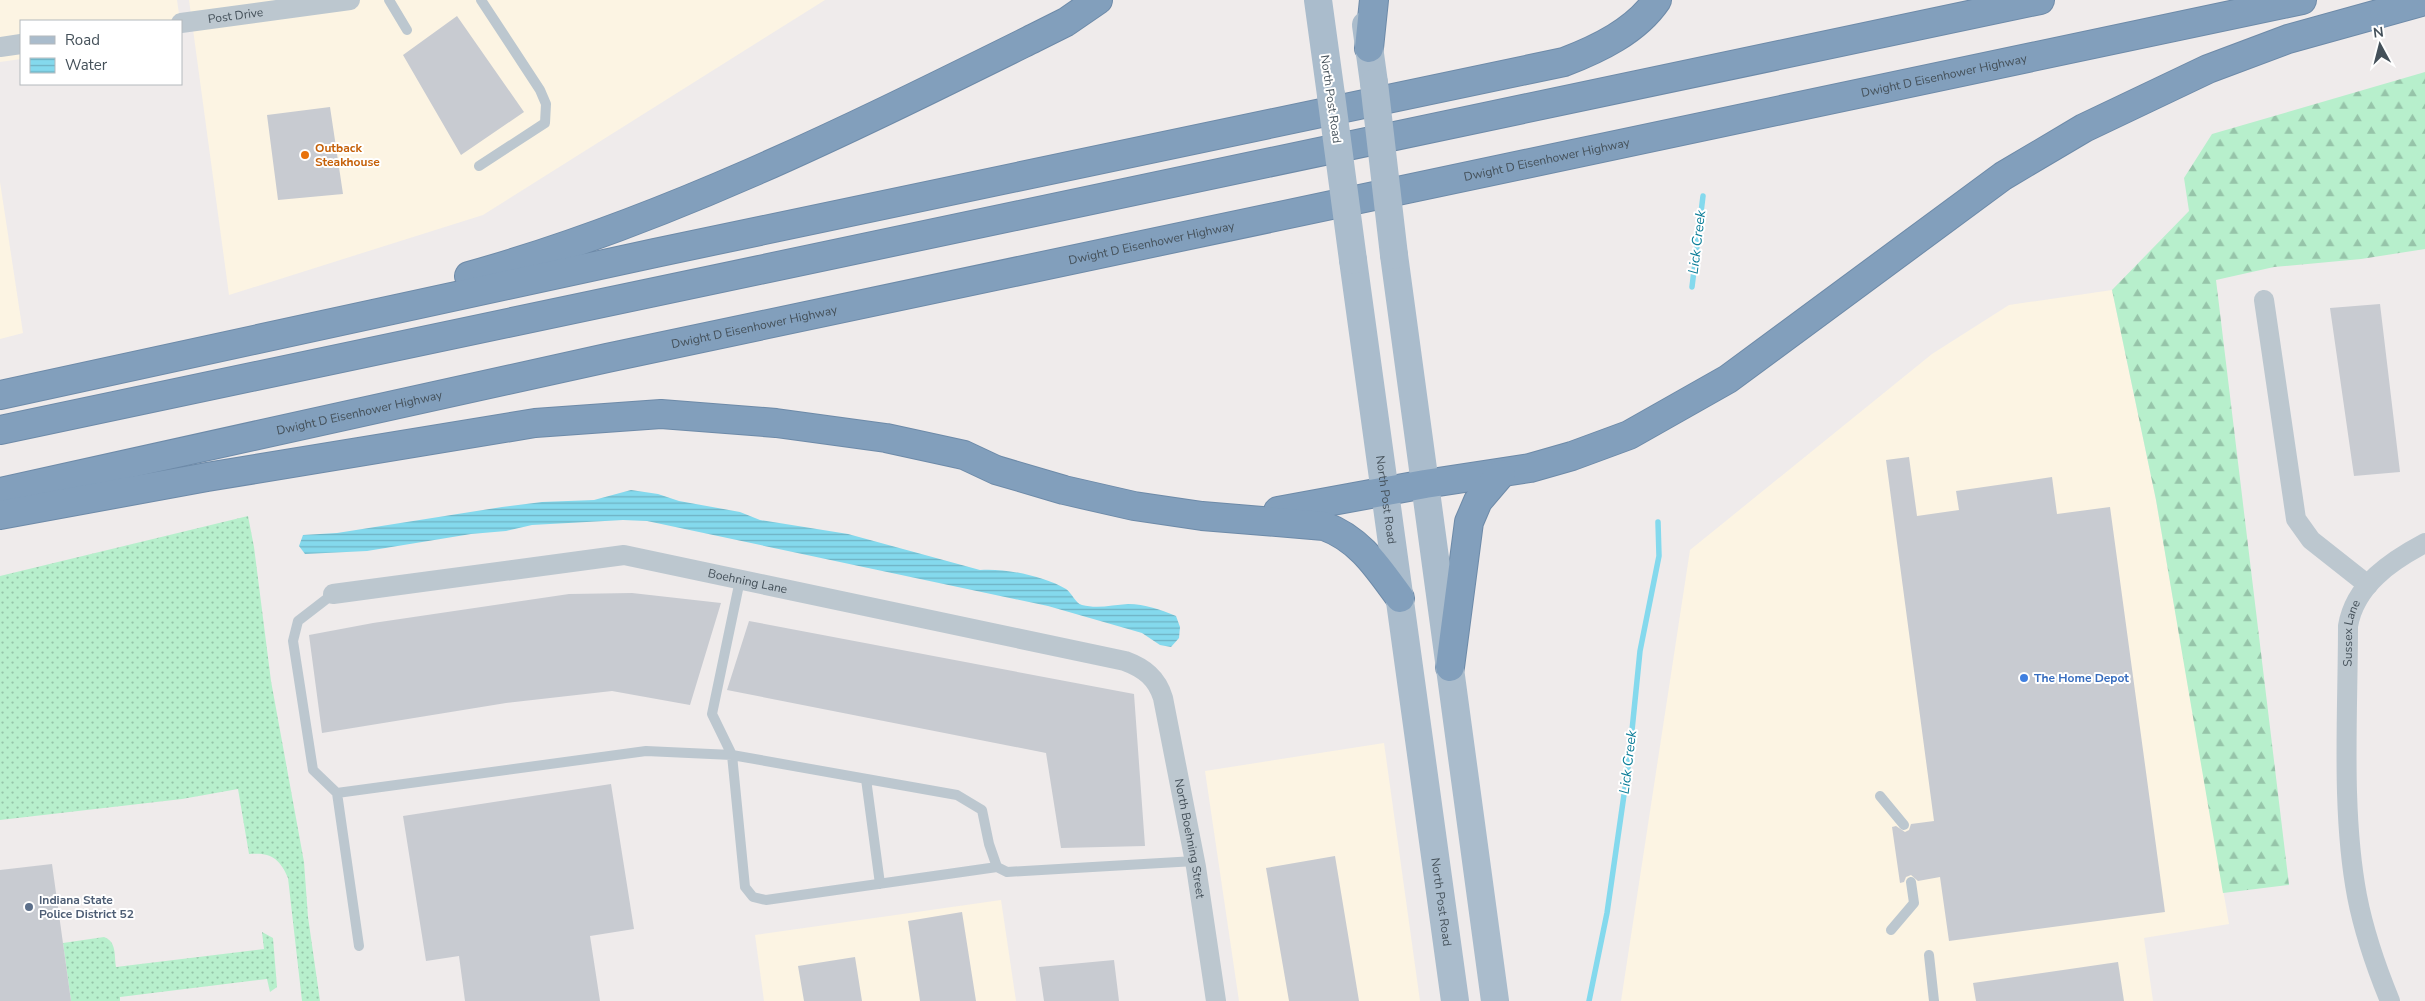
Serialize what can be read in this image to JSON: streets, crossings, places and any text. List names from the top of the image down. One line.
{"streets":{"highway":["Dwight D Eisenhower Highway"],"main road":["North Post Road"],"street":["Post Drive","Boehning Lane","Sussex Lane","North Boehning Street"]},"crossings":[["Boehning Lane","North Boehning Street"]],"water":["Lick Creek"],"places":["Outback Steakhouse","The Home Depot","Indiana State Police District 52"],"legend":["Road","Water"],"north":"top"}
